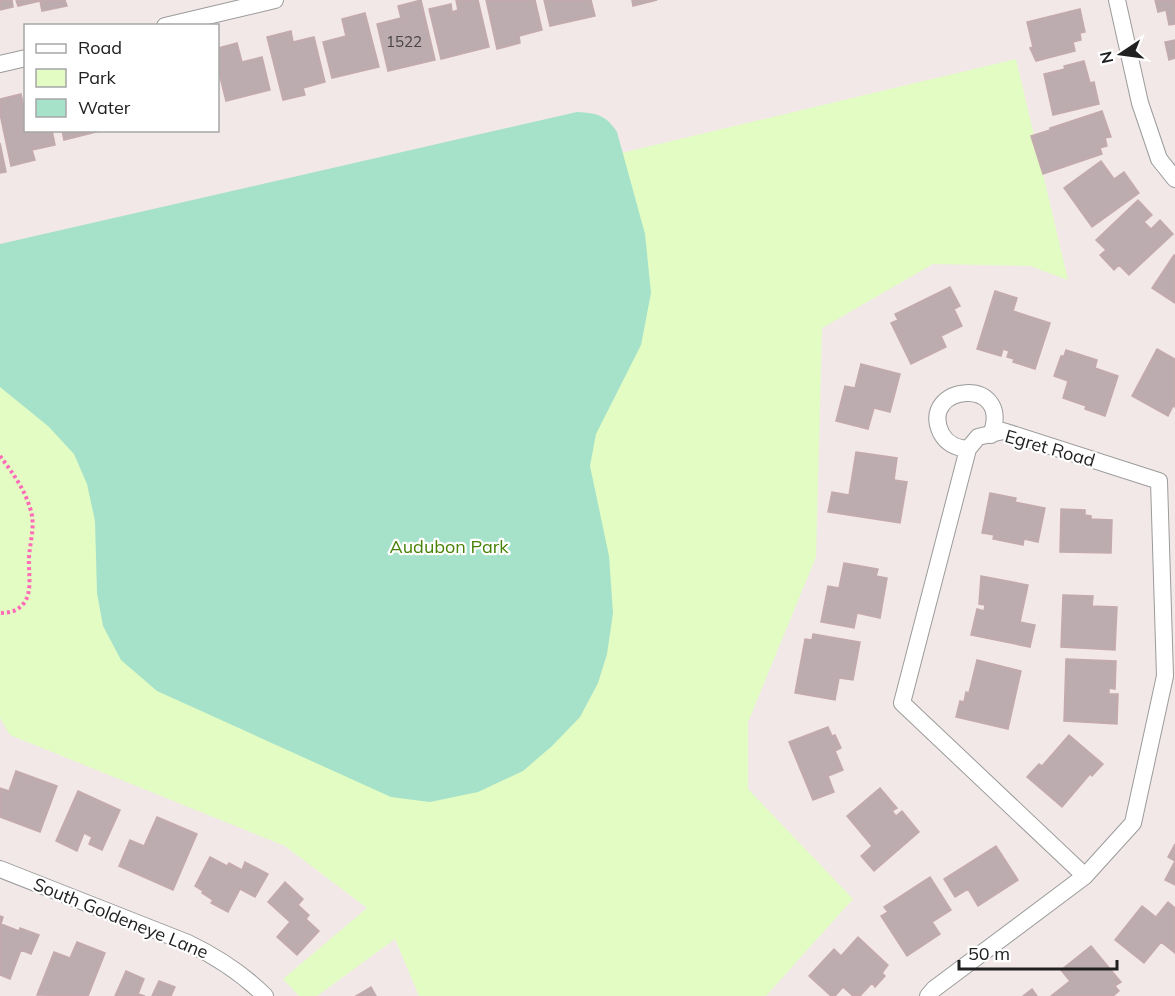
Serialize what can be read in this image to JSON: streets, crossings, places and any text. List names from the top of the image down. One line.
{"streets":{"street":["Egret Road","South Goldeneye Lane"]},"parks":["Audubon Park"],"house_numbers":["1522"],"legend":["Road","Park","Water"],"scale_bar":"50 m","north":"left"}
